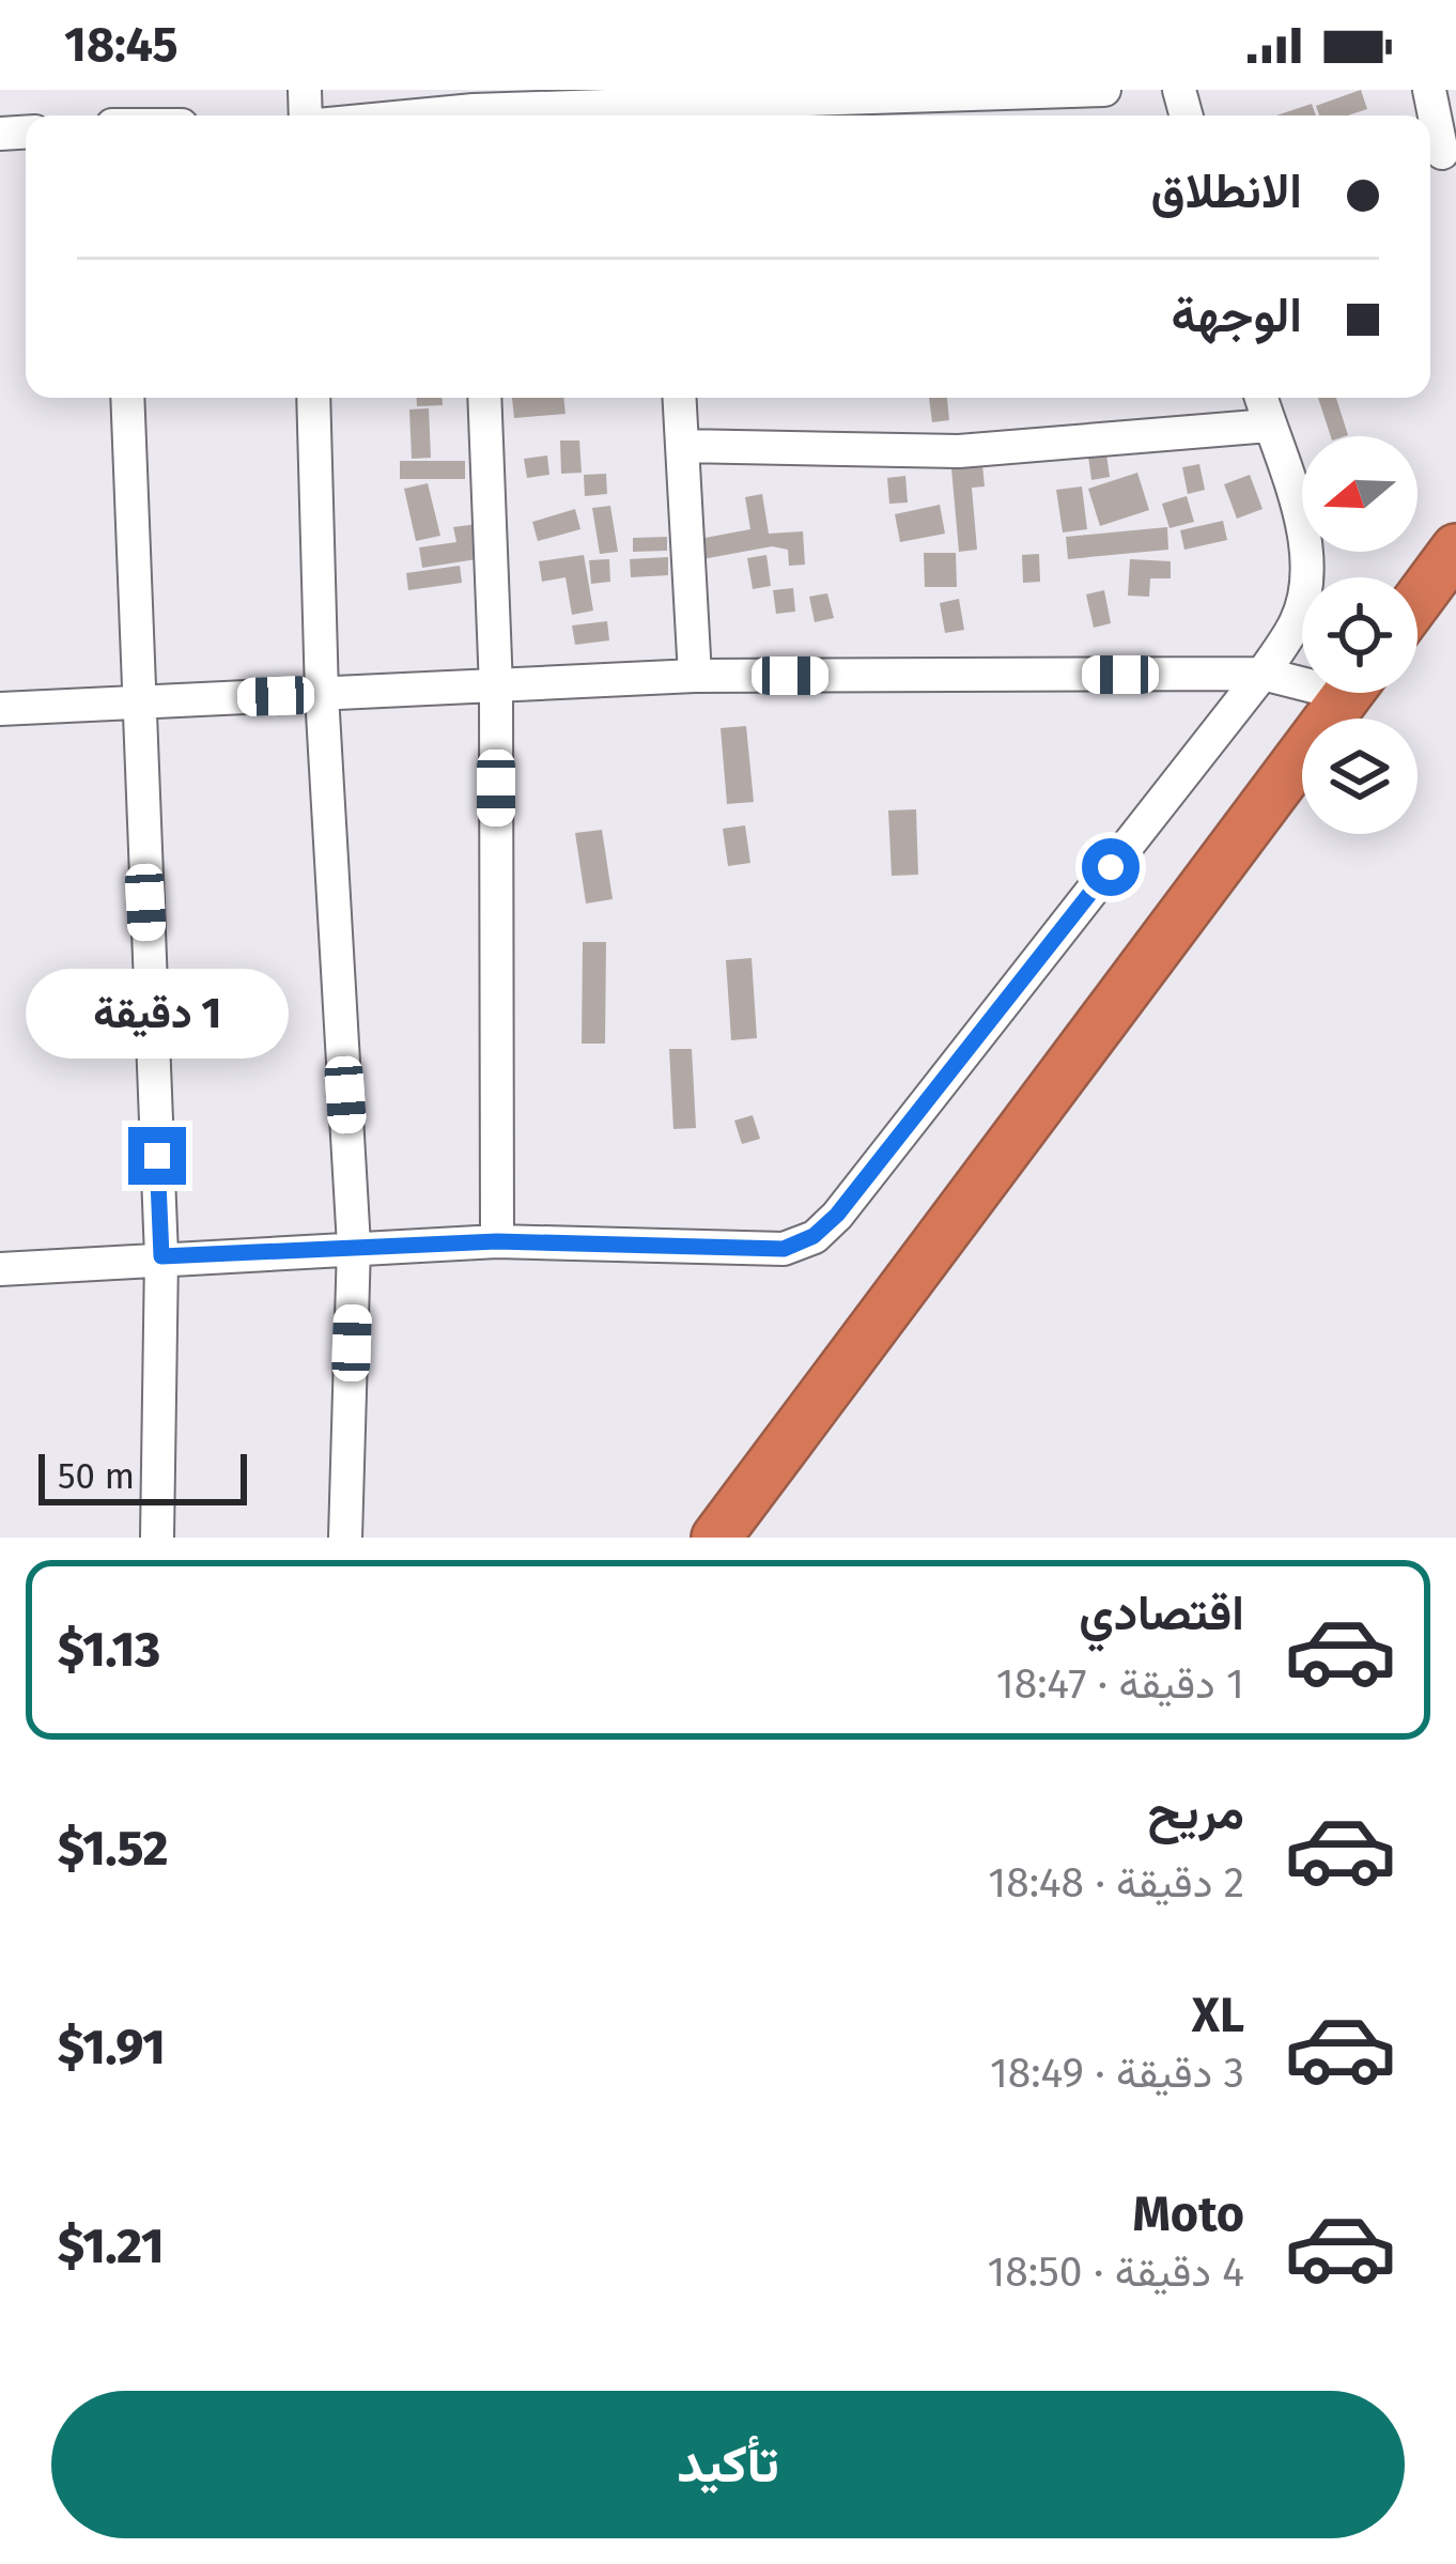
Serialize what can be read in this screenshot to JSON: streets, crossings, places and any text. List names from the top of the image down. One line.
{"scale_bar":"50 m","north":"left","page":{"status":"18:45","banner":["الانطلاق","الوجهة"],"bubble":"1 دقيقة","scale":"50 m","list":[{"name":"اقتصادي","note":"1 دقيقة · 18:47","value":"$1.13"},{"name":"مريح","note":"2 دقيقة · 18:48","value":"$1.52"},{"name":"XL","note":"3 دقيقة · 18:49","value":"$1.91"},{"name":"Moto","note":"4 دقيقة · 18:50","value":"$1.21"}],"buttons":"تأكيد"}}
